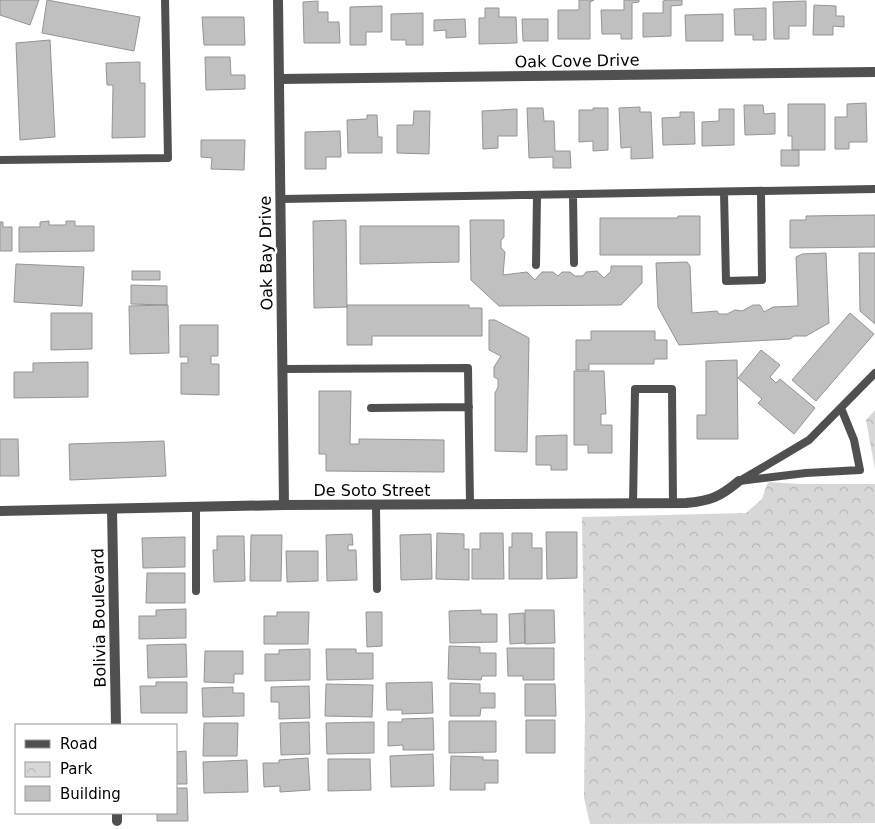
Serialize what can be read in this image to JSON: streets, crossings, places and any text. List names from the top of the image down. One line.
{"streets":{"street":["Oak Cove Drive","Oak Bay Drive","De Soto Street","Bolivia Boulevard"]},"crossings":[["Oak Cove Drive","Oak Bay Drive"],["Oak Bay Drive","De Soto Street"],["De Soto Street","Bolivia Boulevard"]],"legend":["Road","Park","Building"]}
